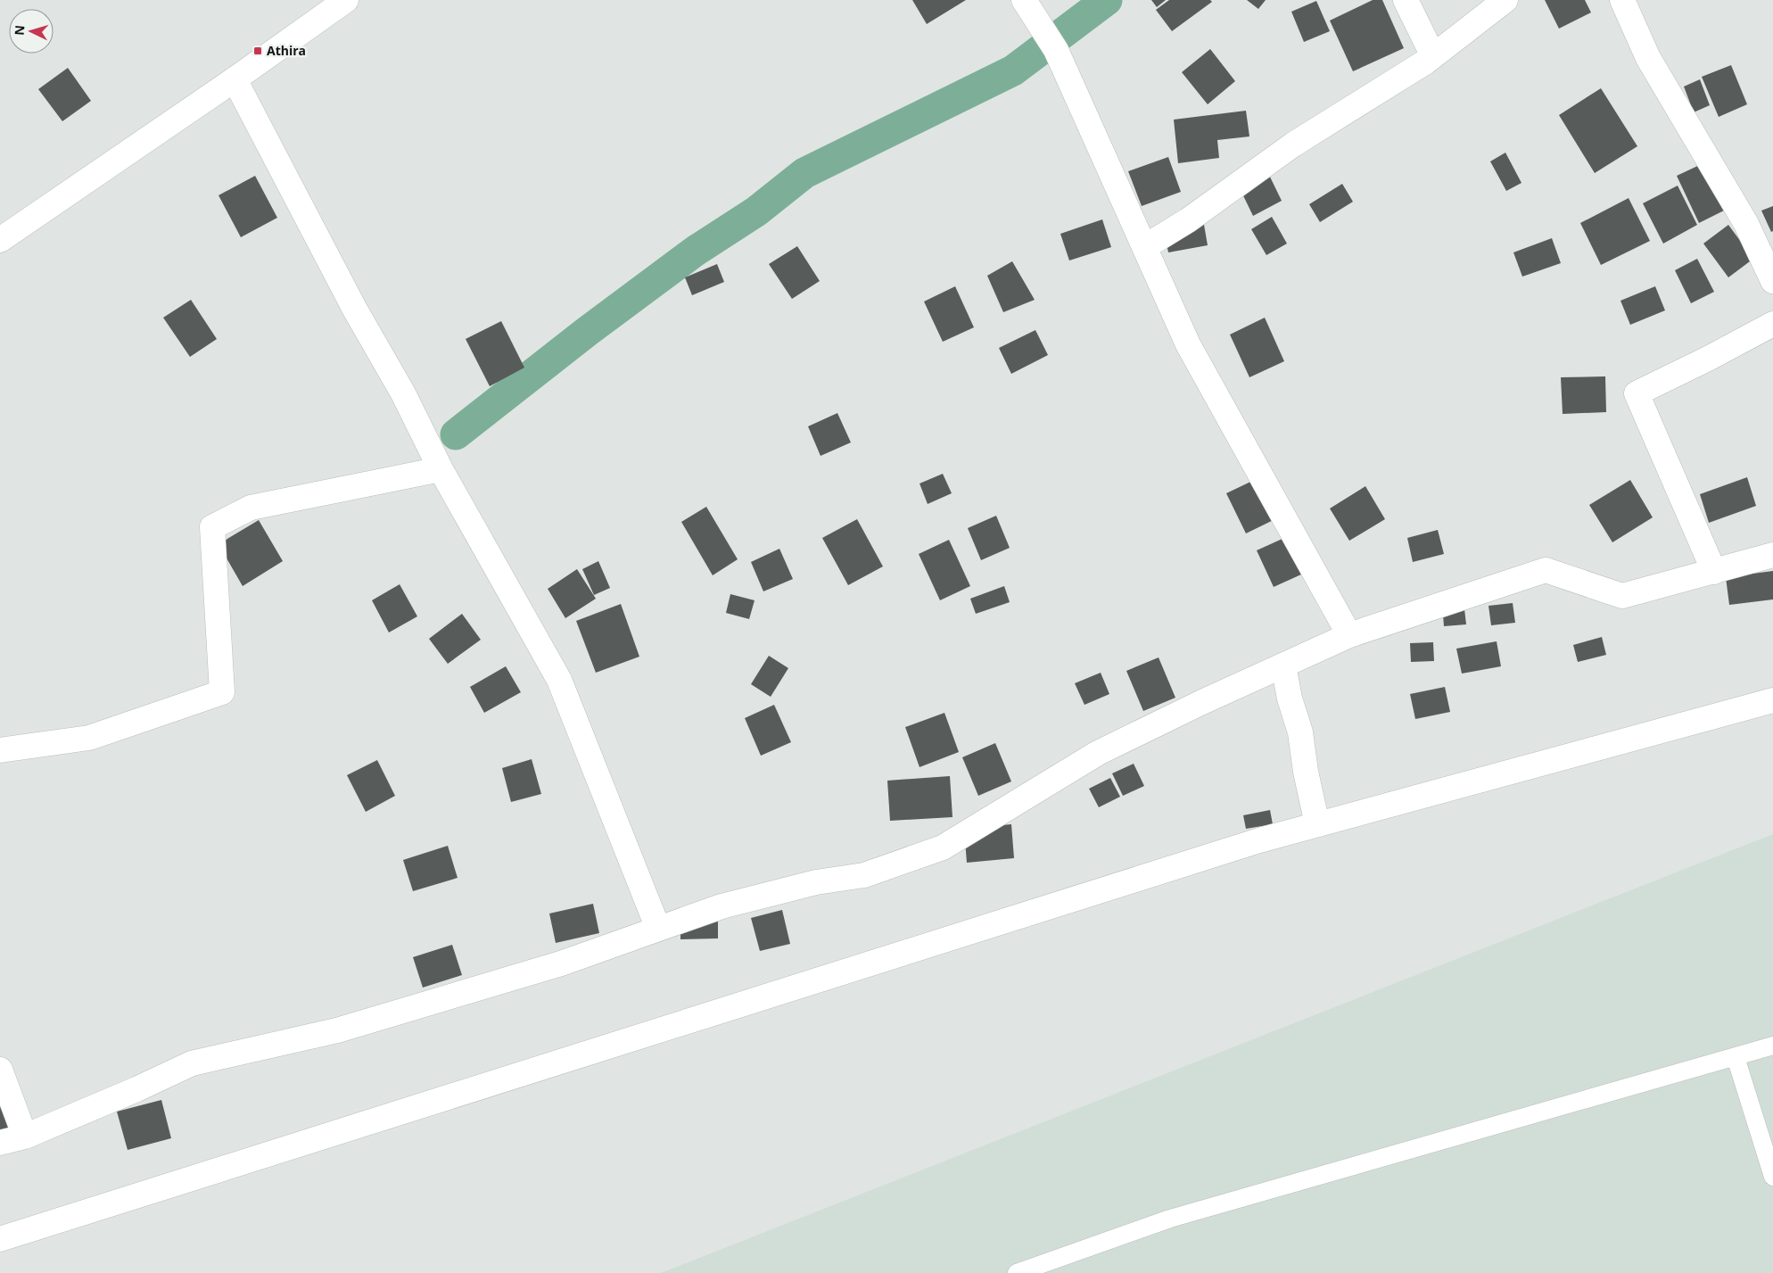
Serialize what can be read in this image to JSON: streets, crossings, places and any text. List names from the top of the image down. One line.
{"places":{"transit":["Athira"]},"north":"left"}
